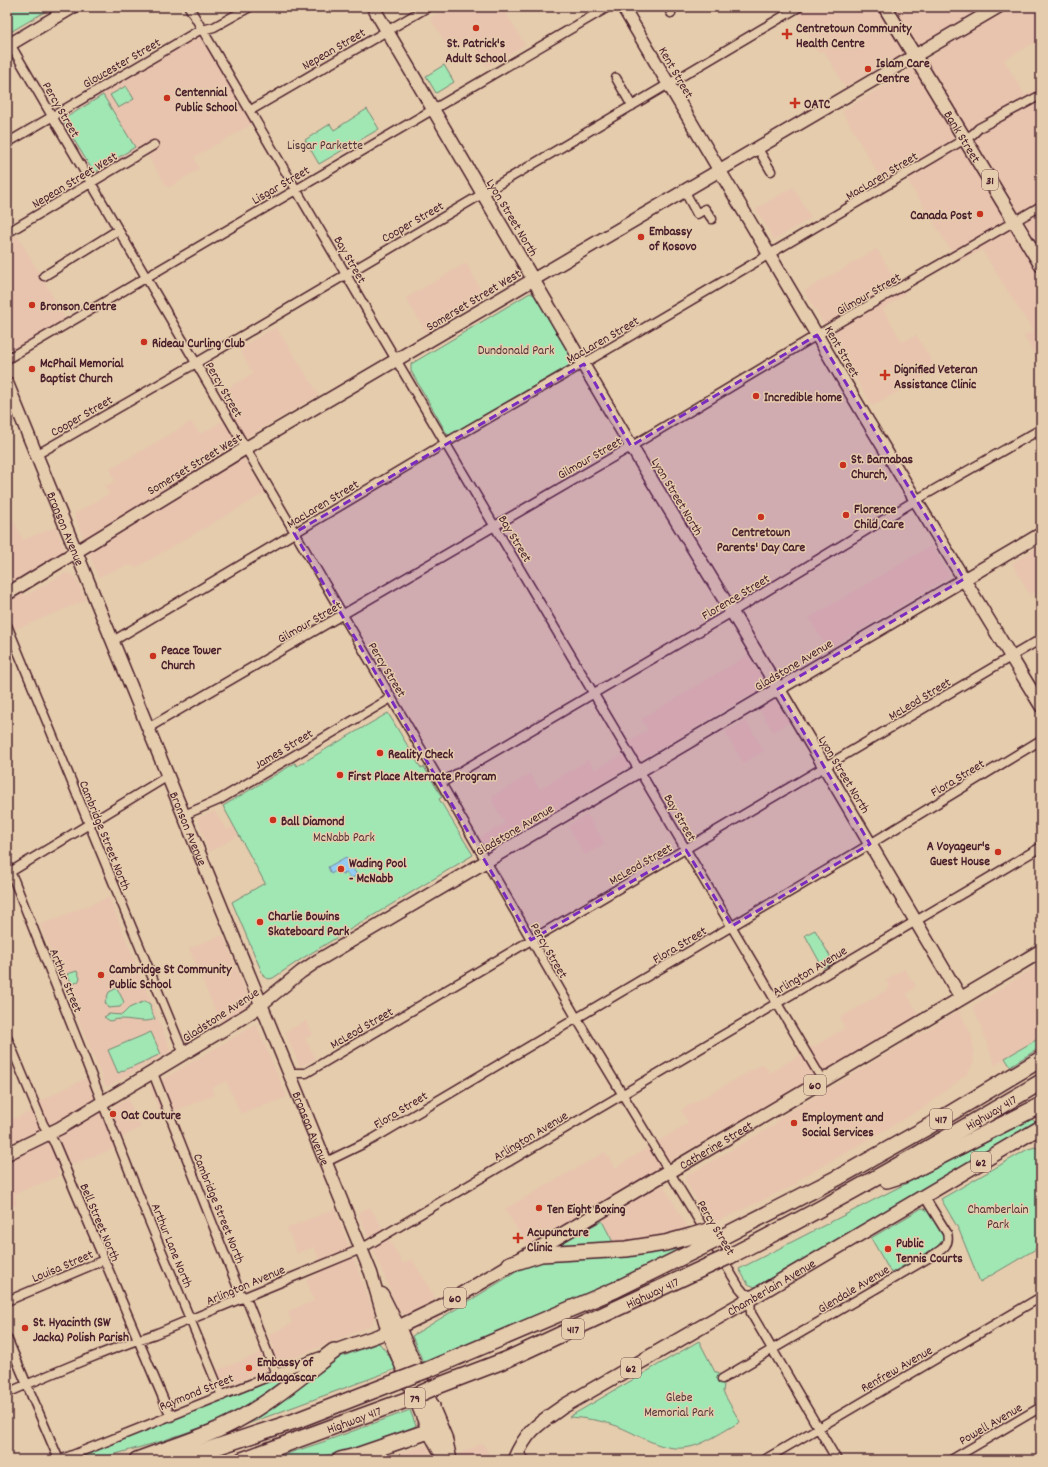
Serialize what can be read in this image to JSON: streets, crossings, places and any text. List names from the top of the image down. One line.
{"streets":{"highway":["Highway 417","417"],"main road":["Kent Street","Bank Street","31","Lyon Street North","Somerset Street West","Bronson Avenue","Gladstone Avenue","60","Catherine Street","62","Chamberlain Avenue","Raymond Street","79"],"street":["Nepean Street","Gloucester Street","Percy Street","MacLaren Street","Nepean Street West","Lisgar Street","Cooper Street","Bay Street","Gilmour Street","Florence Street","McLeod Street","James Street","Flora Street","Cambridge Street North","Arlington Avenue","Arthur Street","Bell Street North","Arthur Lane North","Louisa Street","Glendale Avenue","Renfrew Avenue","Powell Avenue"]},"crossings":[["Nepean Street","Lyon Street North"],["Nepean Street","Bay Street"],["Gloucester Street","Percy Street"],["Gloucester Street","Bay Street"],["Kent Street","MacLaren Street"],["Kent Street","Cooper Street"],["Kent Street","Gilmour Street"],["Kent Street","Somerset Street West"],["Kent Street","Florence Street"],["Kent Street","Gladstone Avenue"],["Kent Street","McLeod Street"],["Percy Street","MacLaren Street"],["Percy Street","Nepean Street West"],["Percy Street","Lisgar Street"],["Percy Street","Cooper Street"],["Percy Street","Gilmour Street"],["Percy Street","Somerset Street West"],["Percy Street","Florence Street"],["Percy Street","Gladstone Avenue"],["Percy Street","McLeod Street"],["Percy Street","James Street"],["Percy Street","Flora Street"],["Percy Street","Arlington Avenue"],["Percy Street","Catherine Street"],["Percy Street","Chamberlain Avenue"],["Percy Street","Glendale Avenue"],["Percy Street","Renfrew Avenue"],["Bank Street","MacLaren Street"],["Bank Street","Gilmour Street"],["Bank Street","Somerset Street West"],["MacLaren Street","Lyon Street North"],["MacLaren Street","Bay Street"],["MacLaren Street","Bronson Avenue"],["Lisgar Street","Lyon Street North"],["Lisgar Street","Bay Street"],["Lyon Street North","Cooper Street"],["Lyon Street North","Gilmour Street"],["Lyon Street North","Somerset Street West"],["Lyon Street North","Florence Street"],["Lyon Street North","Gladstone Avenue"],["Lyon Street North","McLeod Street"],["Lyon Street North","Flora Street"],["Lyon Street North","Arlington Avenue"],["Lyon Street North","Catherine Street"],["Cooper Street","Bay Street"],["Cooper Street","Bronson Avenue"],["Bay Street","Gilmour Street"],["Bay Street","Somerset Street West"],["Bay Street","Florence Street"],["Bay Street","Gladstone Avenue"],["Bay Street","McLeod Street"],["Bay Street","Flora Street"],["Bay Street","Arlington Avenue"],["Bay Street","Catherine Street"],["Gilmour Street","Bronson Avenue"],["Somerset Street West","Bronson Avenue"],["Bronson Avenue","Gladstone Avenue"],["Bronson Avenue","McLeod Street"],["Bronson Avenue","James Street"],["Bronson Avenue","Flora Street"],["Bronson Avenue","Arlington Avenue"],["Bronson Avenue","Catherine Street"],["Bronson Avenue","Raymond Street"],["Gladstone Avenue","Cambridge Street North"],["Gladstone Avenue","Arthur Street"],["Gladstone Avenue","Bell Street North"],["Gladstone Avenue","Arthur Lane North"],["Cambridge Street North","Arlington Avenue"],["Cambridge Street North","Raymond Street"],["Arlington Avenue","Bell Street North"],["Arlington Avenue","Arthur Lane North"],["Arthur Street","Arthur Lane North"],["Catherine Street","Raymond Street"],["Bell Street North","Louisa Street"],["Bell Street North","Raymond Street"],["Arthur Lane North","Raymond Street"],["Chamberlain Avenue","Glendale Avenue"]],"parks":["Lisgar Parkette","Dundonald Park","McNabb Park","Chamberlain Park","Glebe Memorial Park"],"places":{"other":["St. Patrick's Adult School","Islam Care Centre","Centennial Public School","Canada Post","Embassy of Kosovo","Bronson Centre","Rideau Curling Club","McPhail Memorial Baptist Church","Incredible home","St. Barnabas Church,","Florence Child Care","Centretown Parents' Day Care","Peace Tower Church","Reality Check","First Place Alternate Program","Ball Diamond","A Voyageur's Guest House","Wading Pool - McNabb","Charlie Bowins Skateboard Park","Cambridge St Community Public School","Oat Couture","Employment and Social Services","Ten Eight Boxing","Public Tennis Courts","St. Hyacinth (SW Jacka) Polish Parish","Embassy of Madagascar"],"health":["Centretown Community Health Centre","OATC","Dignified Veteran Assistance Clinic","Acupuncture Clinic"]}}
